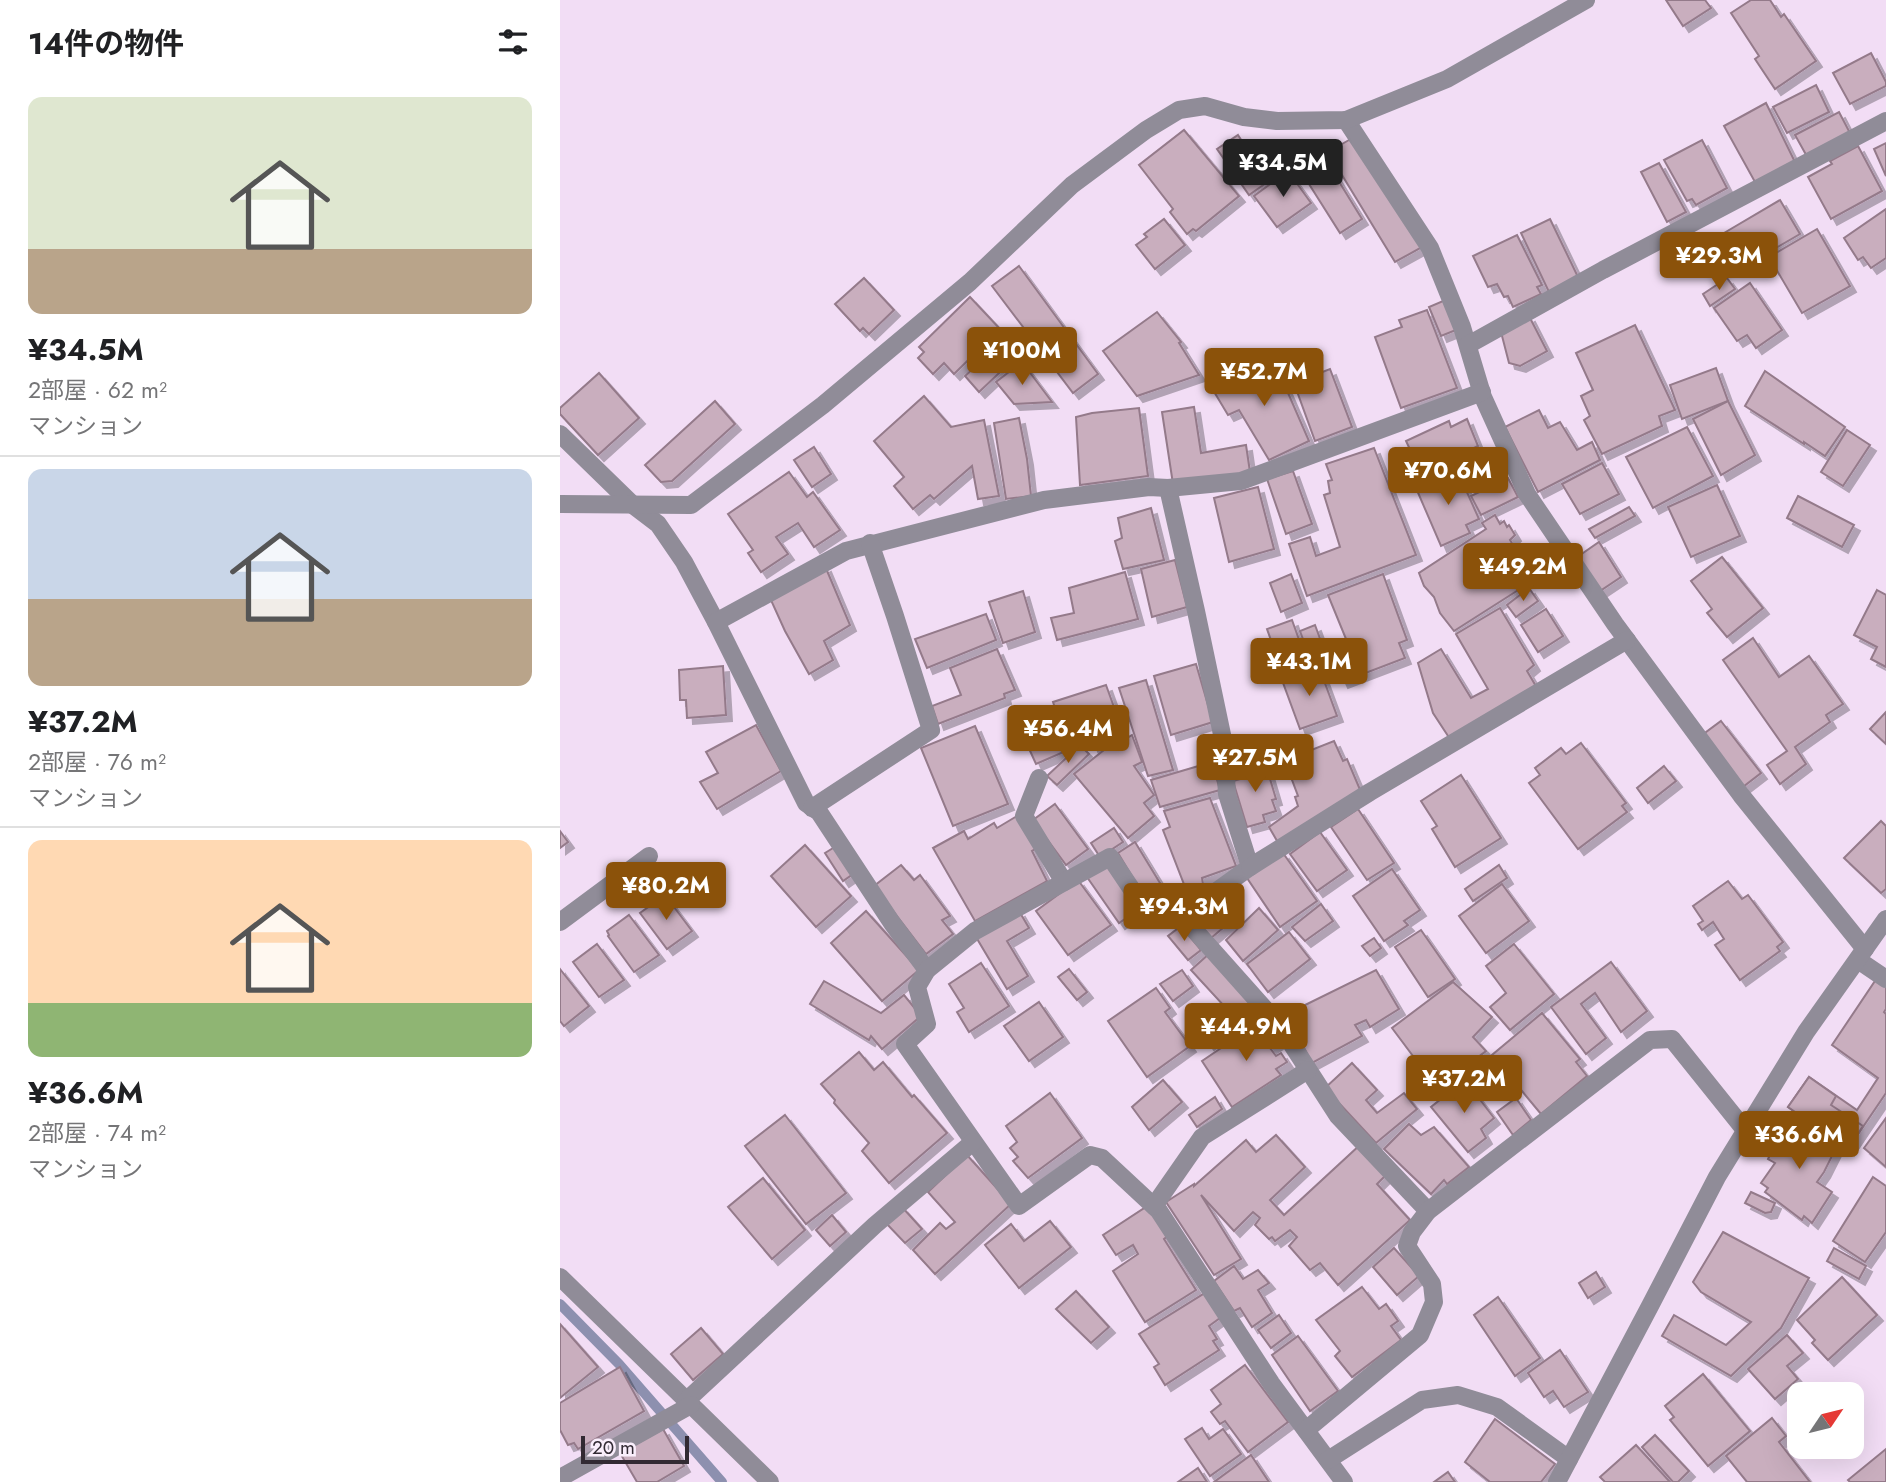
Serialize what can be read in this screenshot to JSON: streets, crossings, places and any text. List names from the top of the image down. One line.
{"scale_bar":"20 m","north":"top right","page":{"heading":"14件の物件","list":[{"name":"¥34.5M","note":"2部屋 · 62 m² · マンション"},{"name":"¥37.2M","note":"2部屋 · 76 m² · マンション"},{"name":"¥36.6M","note":"2部屋 · 74 m² · マンション"}],"price":["¥34.5M","¥29.3M","¥100M","¥52.7M","¥70.6M","¥49.2M","¥43.1M","¥56.4M","¥27.5M","¥80.2M","¥94.3M","¥44.9M","¥37.2M","¥36.6M"],"scale":"20 m"}}
